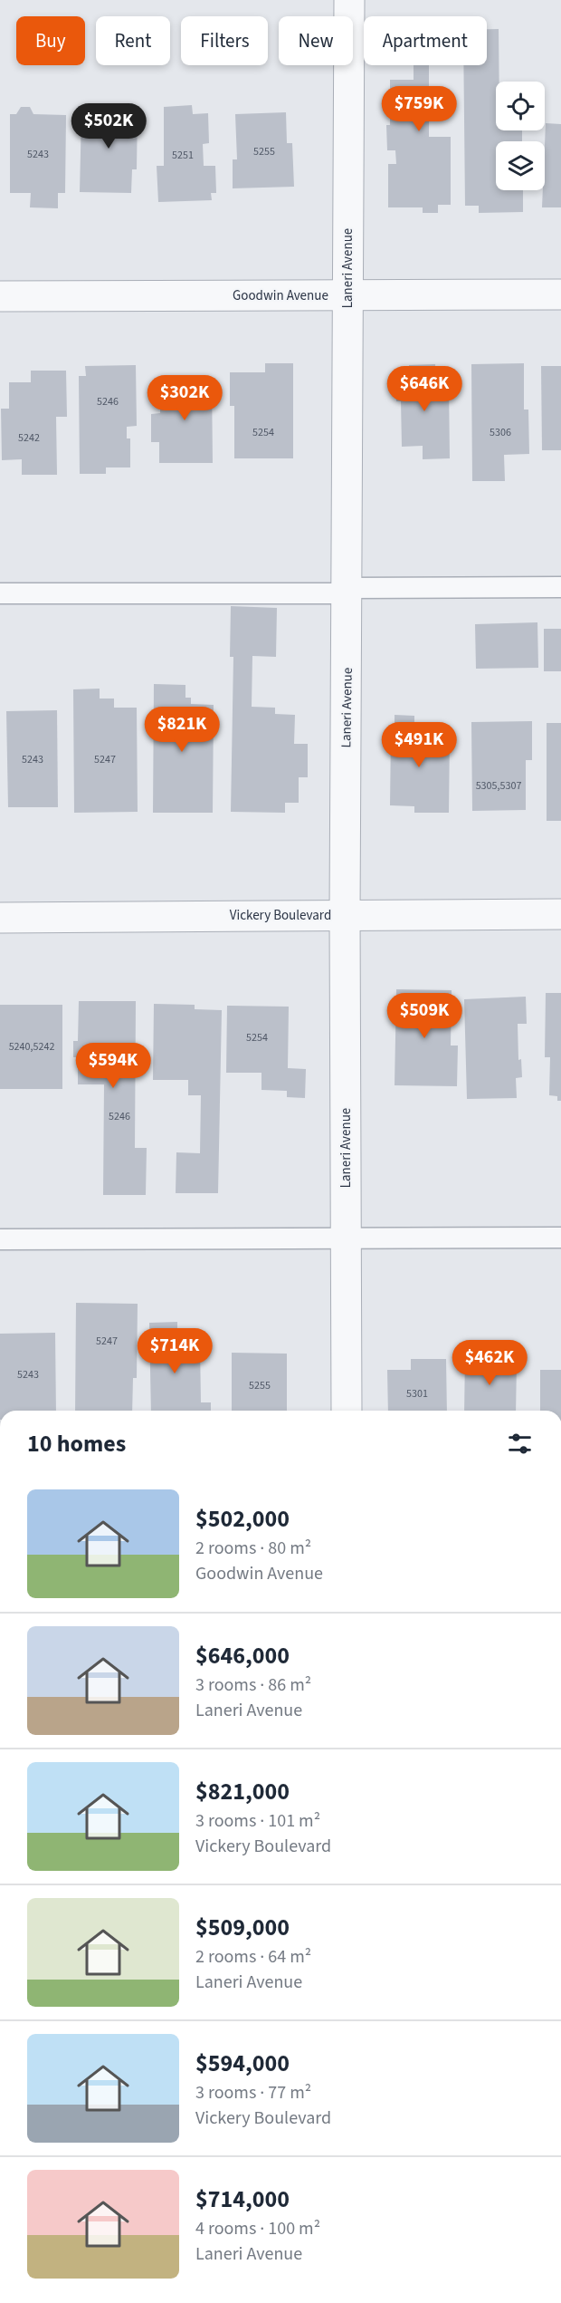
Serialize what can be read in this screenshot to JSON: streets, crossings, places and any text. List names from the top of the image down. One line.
{"streets":{"street":["Laneri Avenue","Goodwin Avenue","Vickery Boulevard"]},"crossings":[["Laneri Avenue","Goodwin Avenue"],["Laneri Avenue","Vickery Boulevard"]],"house_numbers":["5255","5243","5251","5246","5254","5306","5242","5243","5247","5305,5307","5254","5240,5242","5246","5247","5243","5255","5301"],"page":{"chip":["Buy","Rent","Filters","New","Apartment"],"price":["$759K","$502K","$646K","$302K","$821K","$491K","$509K","$594K","$714K","$462K"],"heading":"10 homes","list":[{"name":"$502,000","note":"2 rooms · 80 m² · Goodwin Avenue"},{"name":"$646,000","note":"3 rooms · 86 m² · Laneri Avenue"},{"name":"$821,000","note":"3 rooms · 101 m² · Vickery Boulevard"},{"name":"$509,000","note":"2 rooms · 64 m² · Laneri Avenue"},{"name":"$594,000","note":"3 rooms · 77 m² · Vickery Boulevard"},{"name":"$714,000","note":"4 rooms · 100 m² · Laneri Avenue"}]}}
